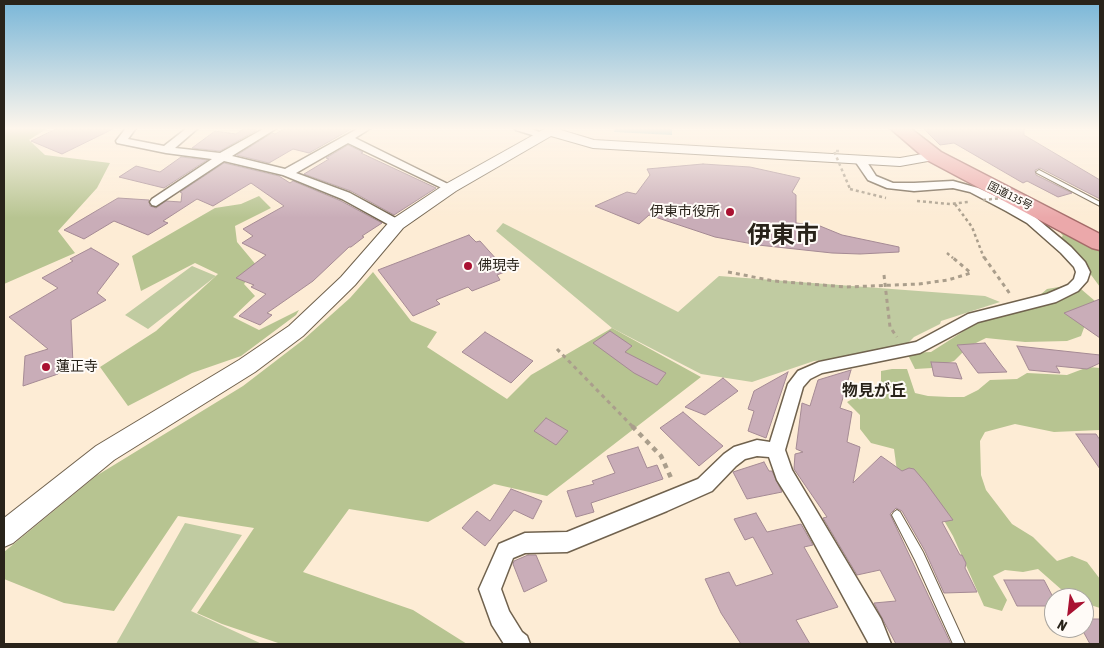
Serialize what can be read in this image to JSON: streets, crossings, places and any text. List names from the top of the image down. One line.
{"streets":{"highway":["国道135号"]},"districts":["伊東市","物見が丘"],"places":["伊東市役所","佛現寺","蓮正寺"],"north":"bottom left"}
